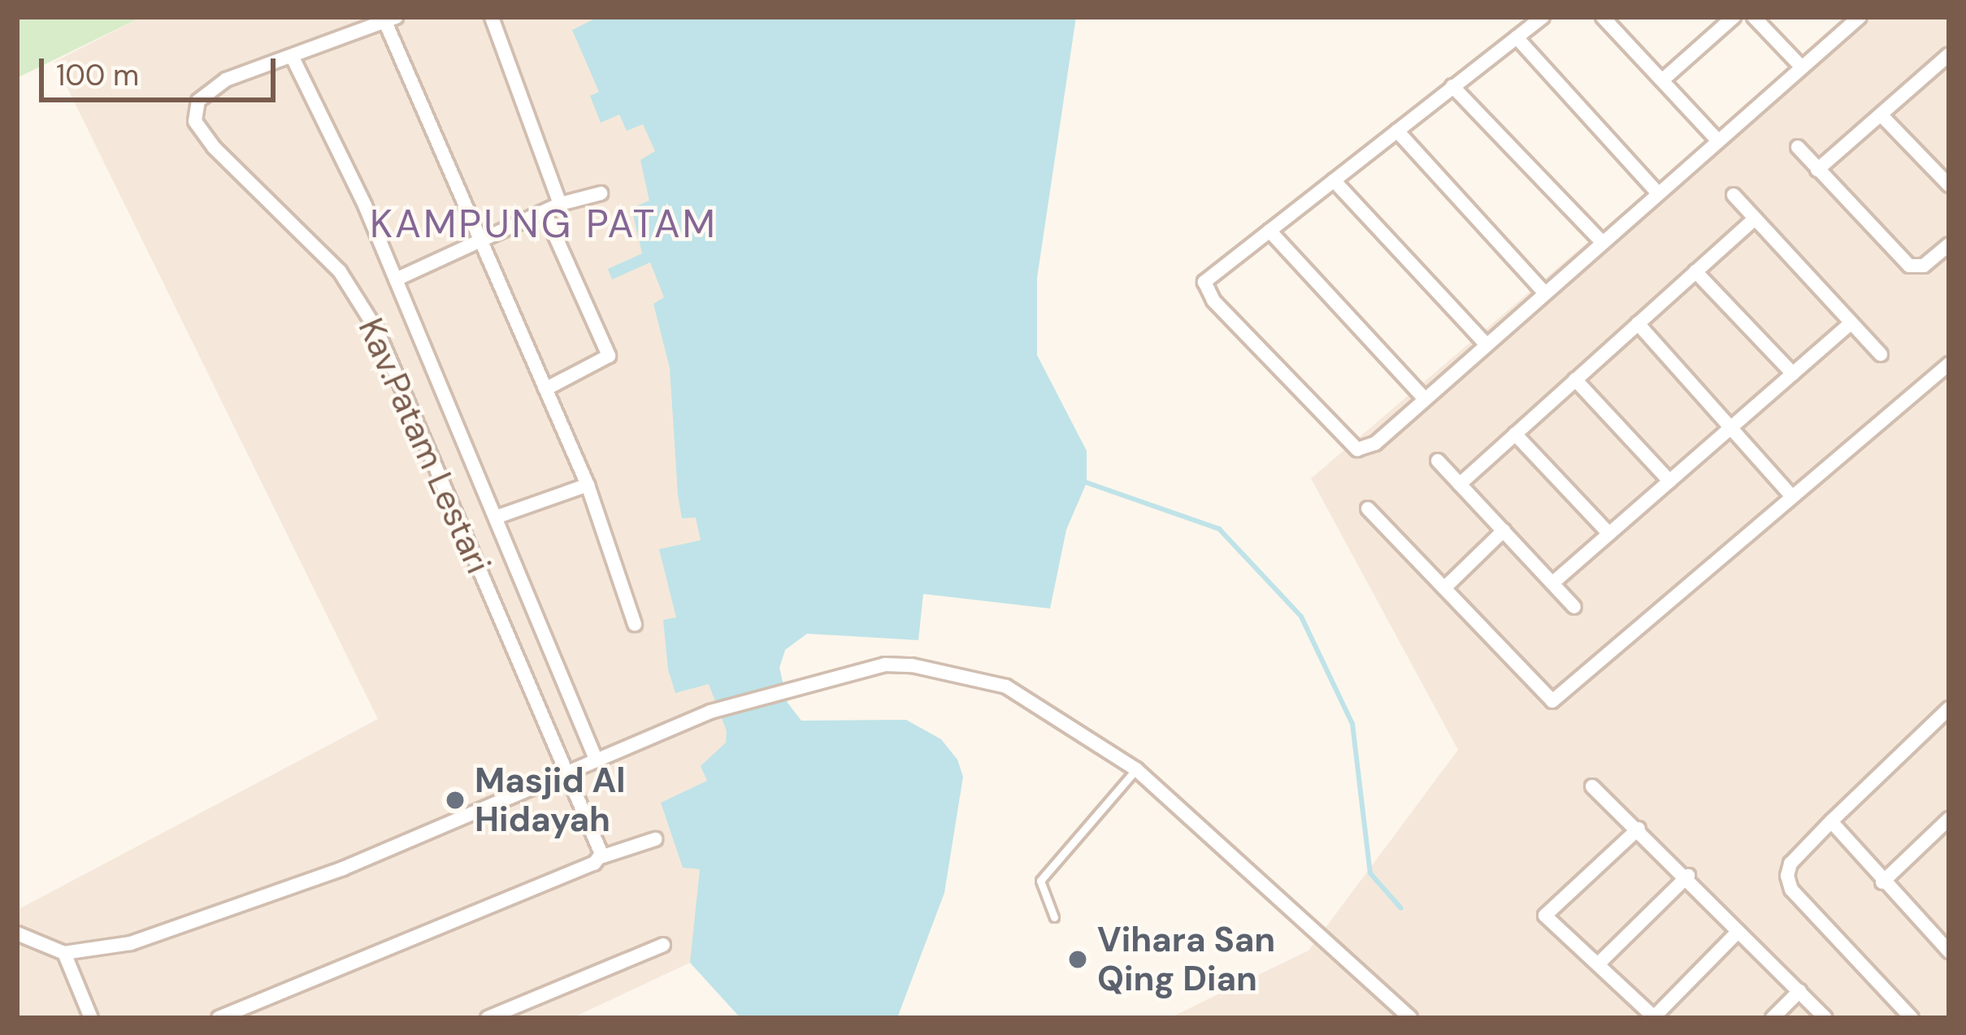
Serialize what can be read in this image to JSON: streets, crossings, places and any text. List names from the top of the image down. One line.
{"streets":{"street":["Kav.Patam Lestari"]},"districts":["KAMPUNG PATAM"],"places":["Masjid Al Hidayah","Vihara San Qing Dian"],"scale_bar":"100 m"}
